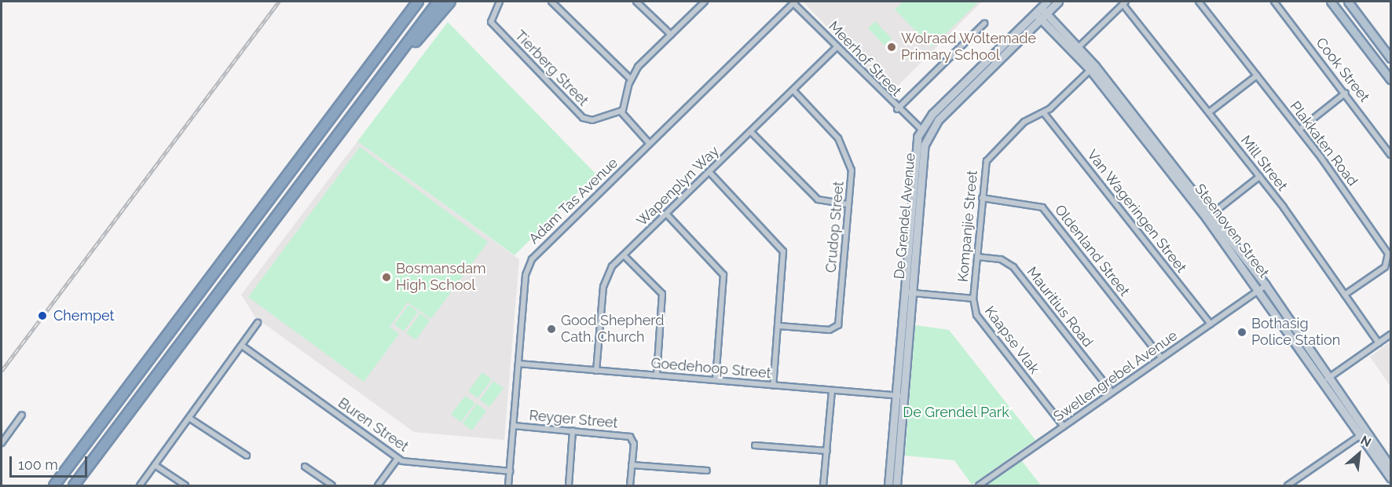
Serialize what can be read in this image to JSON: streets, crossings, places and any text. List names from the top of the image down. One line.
{"streets":{"street":["Meerhof Street","Tierberg Street","Cook Street","Plakkaten Road","Mill Street","Wapenplyn Way","Adam Tas Avenue","Van Wageringen Street","De Grendel Avenue","Kompanjie Street","Crudop Street","Steenoven Street","Oldenland Street","Mauritius Road","Kaapse Vlak","Goedehoop Street","Swellengrebel Avenue","Reyger Street","Buren Street"]},"crossings":[["Meerhof Street","Wapenplyn Way"],["Meerhof Street","Adam Tas Avenue"],["Meerhof Street","De Grendel Avenue"],["Plakkaten Road","Mill Street"],["Wapenplyn Way","Crudop Street"],["Wapenplyn Way","Goedehoop Street"],["Adam Tas Avenue","Goedehoop Street"],["Adam Tas Avenue","Reyger Street"],["Adam Tas Avenue","Buren Street"],["Van Wageringen Street","Kompanjie Street"],["Van Wageringen Street","Swellengrebel Avenue"],["De Grendel Avenue","Steenoven Street"],["De Grendel Avenue","Kaapse Vlak"],["De Grendel Avenue","Goedehoop Street"],["Kompanjie Street","Steenoven Street"],["Kompanjie Street","Oldenland Street"],["Kompanjie Street","Mauritius Road"],["Kompanjie Street","Kaapse Vlak"],["Steenoven Street","Swellengrebel Avenue"],["Oldenland Street","Swellengrebel Avenue"],["Mauritius Road","Swellengrebel Avenue"],["Kaapse Vlak","Swellengrebel Avenue"]],"parks":["De Grendel Park"],"places":["Wolraad Woltemade Primary School","Bosmansdam High School","Chempet","Good Shepherd Cath. Church","Bothasig Police Station"],"scale_bar":"100 m","north":"top right"}
